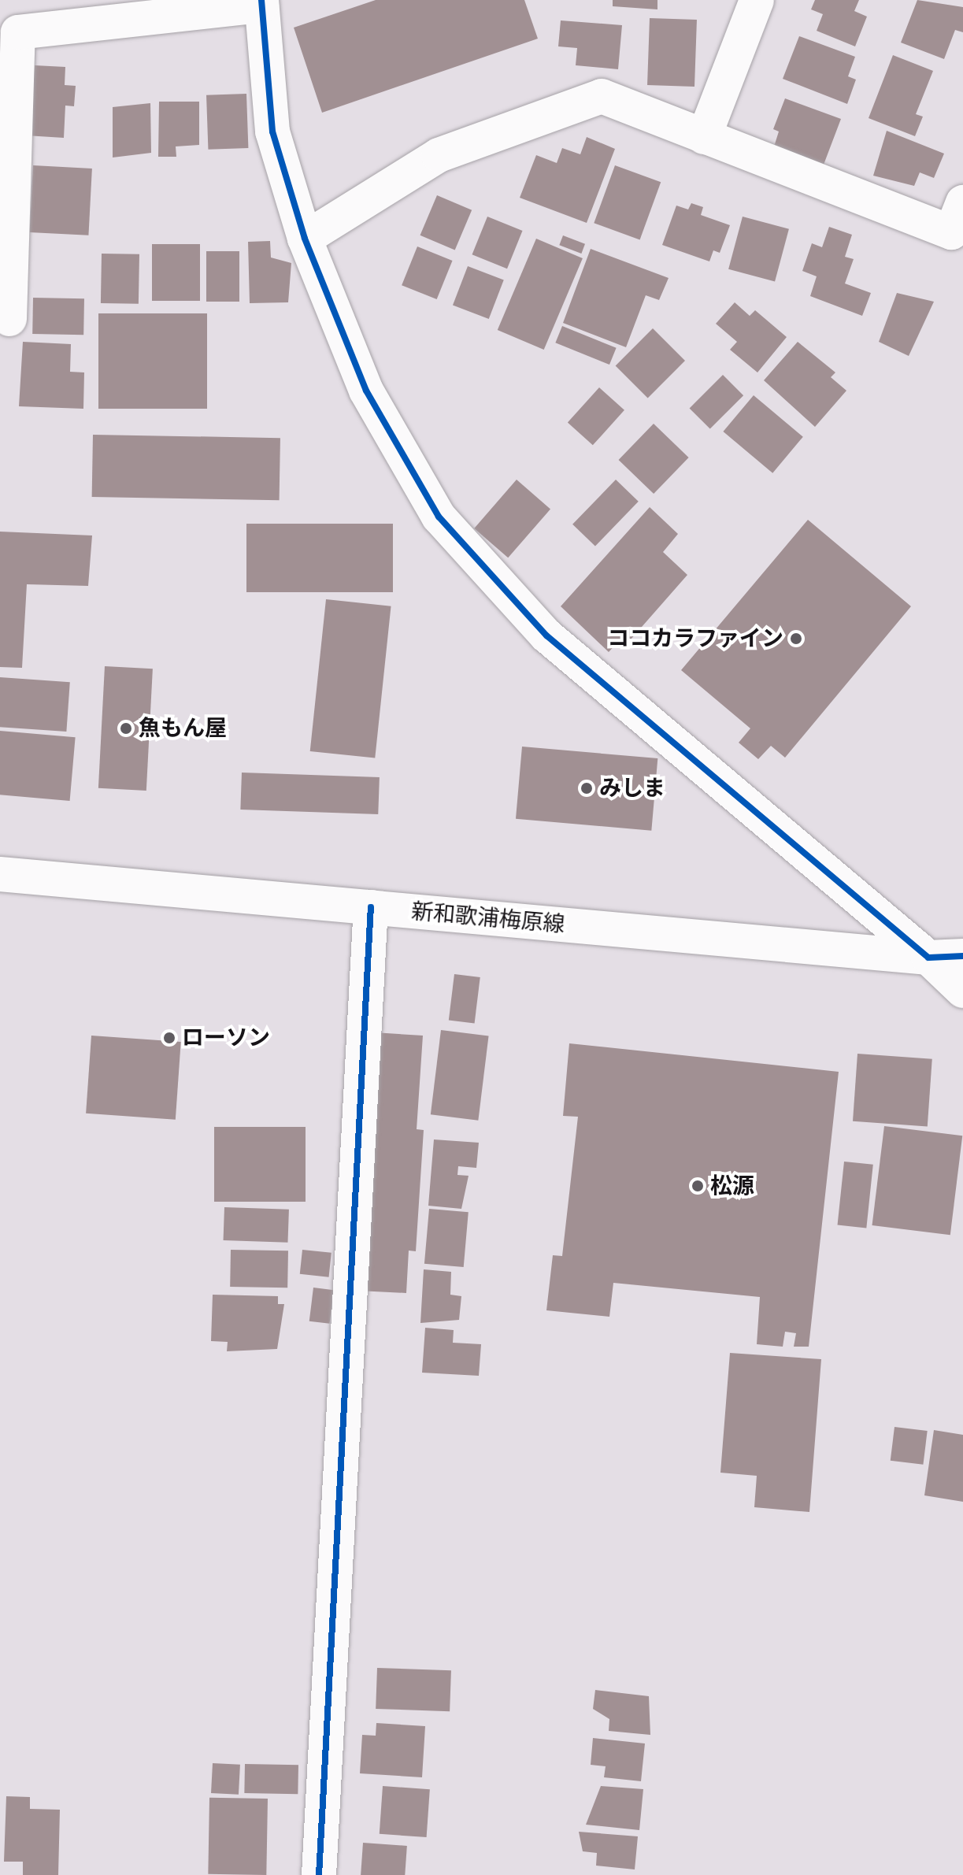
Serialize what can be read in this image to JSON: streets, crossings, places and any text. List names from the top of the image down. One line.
{"streets":{"street":["新和歌浦梅原線"]},"places":["ココカラファイン","魚もん屋","みしま","ローソン","松源"]}
